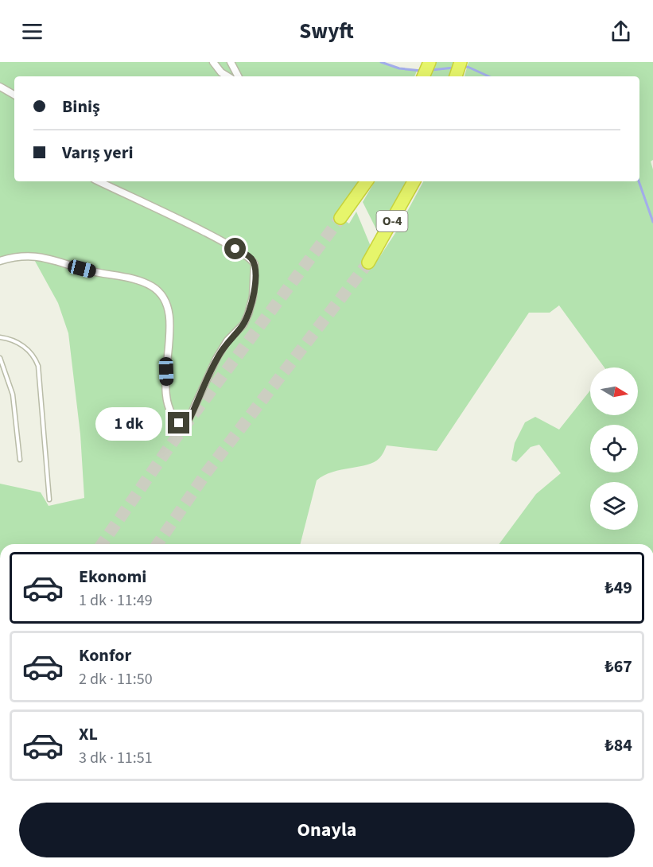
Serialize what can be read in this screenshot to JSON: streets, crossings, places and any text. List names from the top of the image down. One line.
{"streets":{"highway":["O-4"]},"north":"right","page":{"header":"Swyft","banner":["Biniş","Varış yeri"],"bubble":"1 dk","list":[{"name":"Ekonomi","note":"1 dk · 11:49","value":"₺49"},{"name":"Konfor","note":"2 dk · 11:50","value":"₺67"},{"name":"XL","note":"3 dk · 11:51","value":"₺84"}],"buttons":"Onayla"}}
